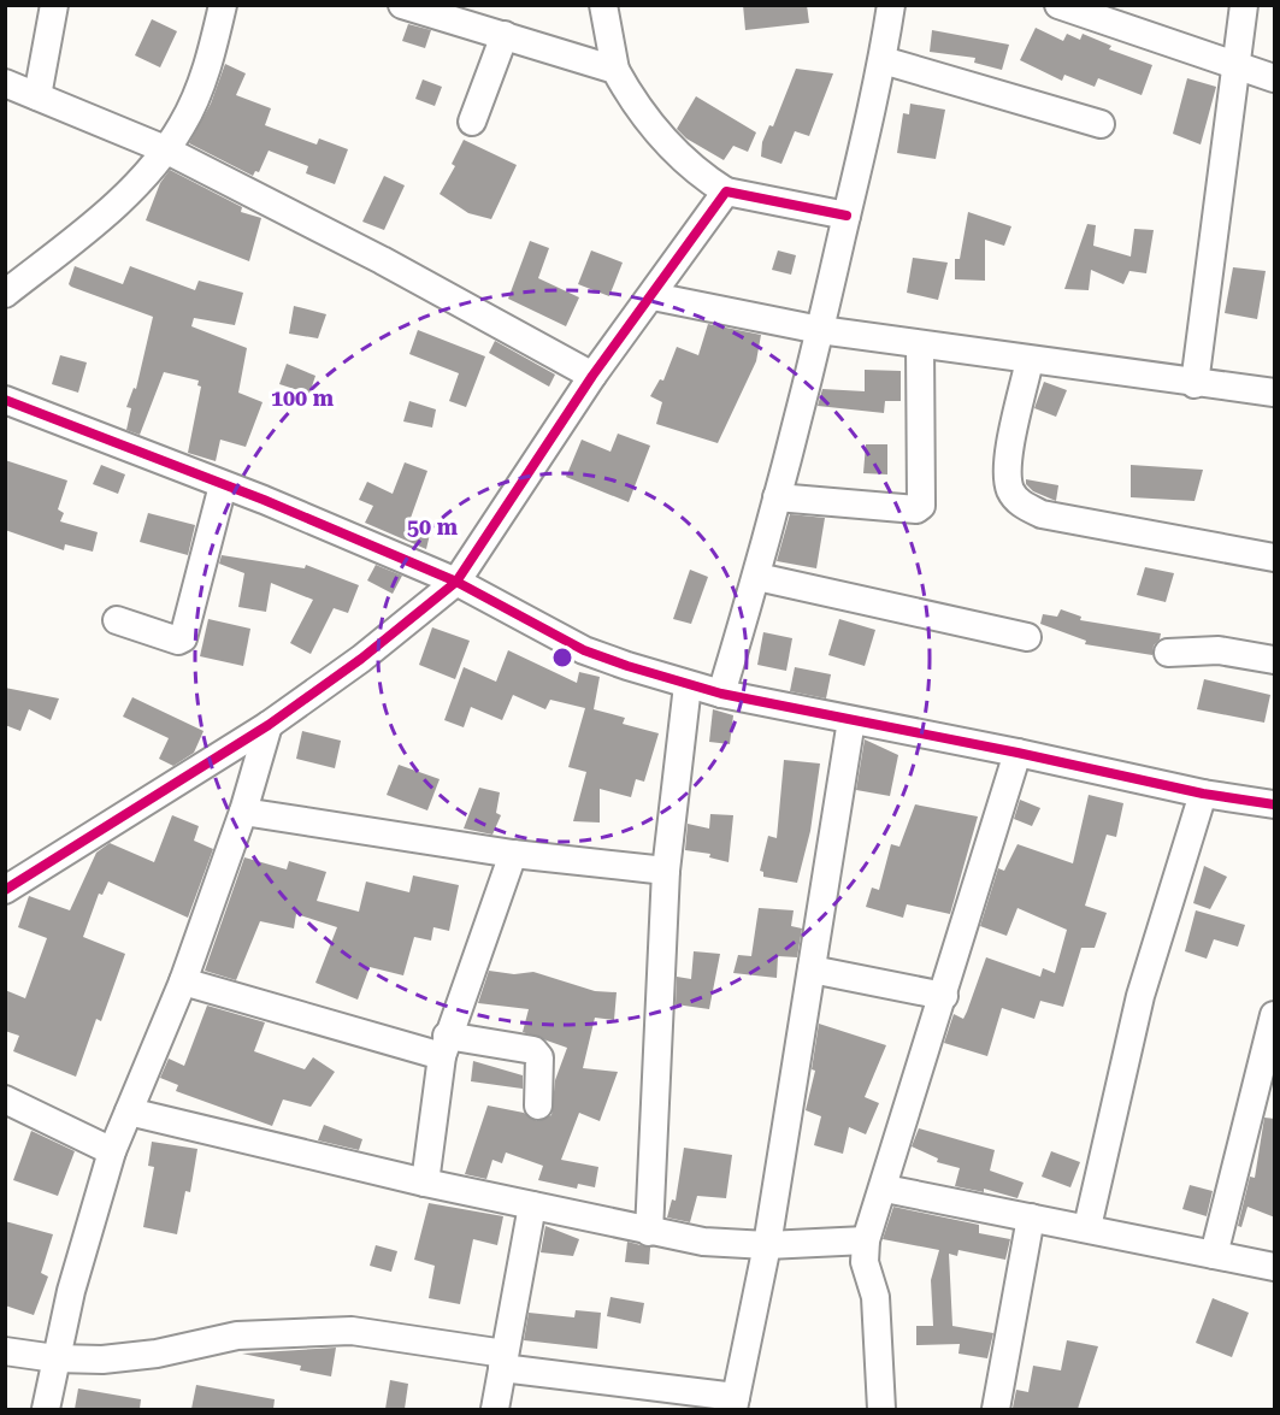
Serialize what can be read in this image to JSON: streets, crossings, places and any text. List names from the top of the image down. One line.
{"rings":["100 m","50 m"]}
